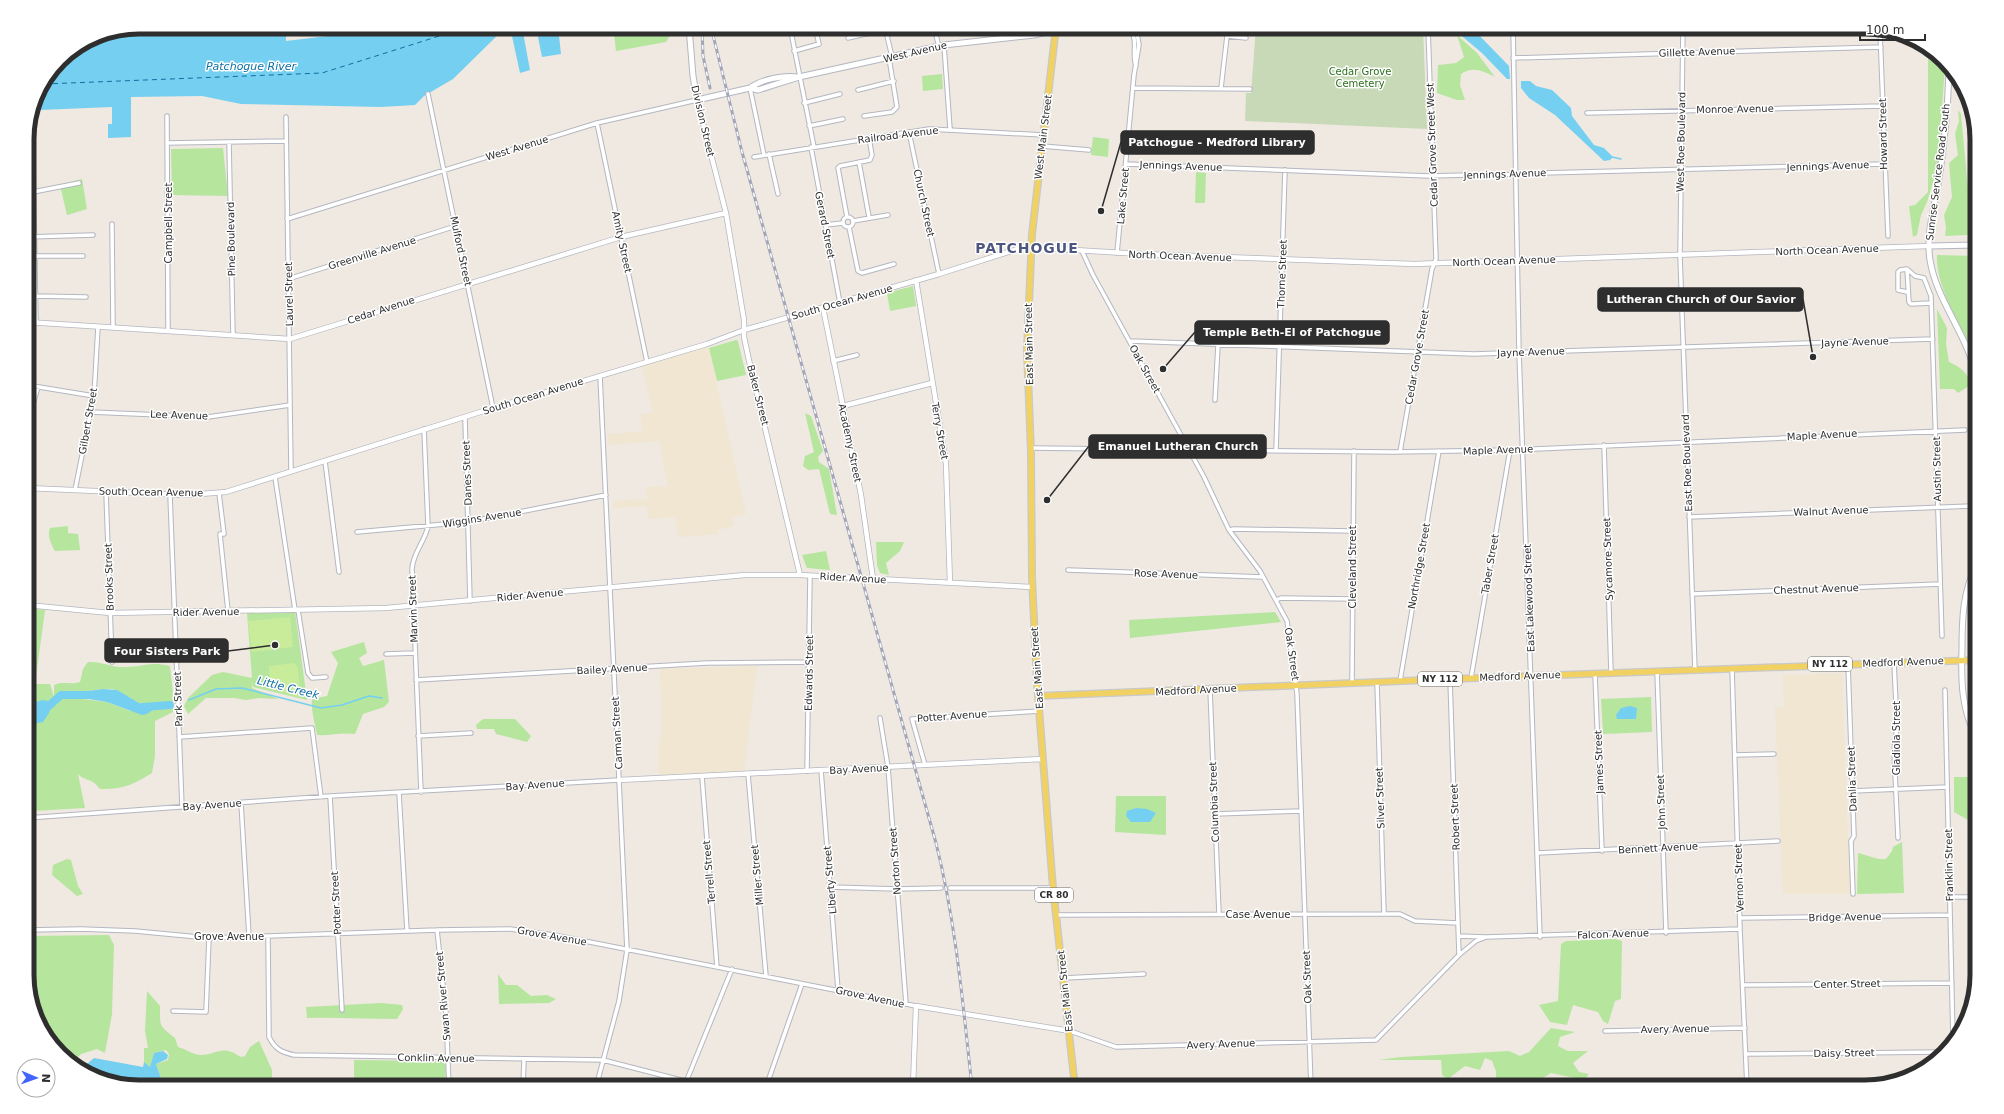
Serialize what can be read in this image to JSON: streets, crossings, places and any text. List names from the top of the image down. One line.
{"streets":{"main road":["West Avenue","Division Street","West Main Street","Sunrise Service Road South","North Ocean Avenue","East Main Street","Medford Avenue","NY 112","CR 80"],"street":["Gillette Avenue","Monroe Avenue","Howard Street","Railroad Avenue","West Roe Boulevard","Cedar Grove Street West","Jennings Avenue","Lake Street","Church Street","Campbell Street","Gerard Street","Pine Boulevard","Amity Street","Mulford Street","Greenville Avenue","Thorne Street","Laurel Street","South Ocean Avenue","Cedar Avenue","Jayne Avenue","Cedar Grove Street","Oak Street","Baker Street","Lee Avenue","Gilbert Street","Terry Street","Maple Avenue","Academy Street","East Roe Boulevard","Austin Street","Danes Street","Walnut Avenue","Wiggins Avenue","Sycamore Street","Taber Street","Northridge Street","Cleveland Street","Rose Avenue","Brooks Street","Rider Avenue","Chestnut Avenue","East Lakewood Street","Marvin Street","Bailey Avenue","Edwards Street","Park Street","Potter Avenue","Carman Street","Gladiola Street","James Street","Bay Avenue","Dahlia Street","Silver Street","Columbia Street","John Street","Robert Street","Bennett Avenue","Norton Street","Franklin Street","Terrell Street","Miller Street","Vernon Street","Liberty Street","Potter Street","Case Avenue","Bridge Avenue","Falcon Avenue","Grove Avenue","Center Street","Swan River Street","Avery Avenue","Daisy Street","Conklin Avenue"]},"crossings":[["West Avenue","Division Street"],["West Avenue","Gerard Street"],["West Avenue","Amity Street"],["West Avenue","Mulford Street"],["West Avenue","Laurel Street"],["Gillette Avenue","Howard Street"],["Gillette Avenue","West Roe Boulevard"],["Gillette Avenue","East Lakewood Street"],["Monroe Avenue","Howard Street"],["Monroe Avenue","West Roe Boulevard"],["Division Street","Cedar Avenue"],["Division Street","Baker Street"],["Howard Street","Jennings Avenue"],["Railroad Avenue","West Main Street"],["Railroad Avenue","Church Street"],["Railroad Avenue","Gerard Street"],["West Main Street","North Ocean Avenue"],["West Main Street","South Ocean Avenue"],["West Main Street","East Main Street"],["West Roe Boulevard","Jennings Avenue"],["West Roe Boulevard","North Ocean Avenue"],["West Roe Boulevard","East Roe Boulevard"],["Cedar Grove Street West","Jennings Avenue"],["Cedar Grove Street West","North Ocean Avenue"],["Cedar Grove Street West","Cedar Grove Street"],["Jennings Avenue","Lake Street"],["Jennings Avenue","Thorne Street"],["Jennings Avenue","East Lakewood Street"],["Sunrise Service Road South","North Ocean Avenue"],["Lake Street","North Ocean Avenue"],["Church Street","South Ocean Avenue"],["Campbell Street","Cedar Avenue"],["Gerard Street","South Ocean Avenue"],["Pine Boulevard","Cedar Avenue"],["Amity Street","South Ocean Avenue"],["Amity Street","Cedar Avenue"],["North Ocean Avenue","Thorne Street"],["North Ocean Avenue","South Ocean Avenue"],["North Ocean Avenue","East Main Street"],["North Ocean Avenue","Cedar Grove Street"],["North Ocean Avenue","Oak Street"],["North Ocean Avenue","East Roe Boulevard"],["North Ocean Avenue","East Lakewood Street"],["Mulford Street","Greenville Avenue"],["Mulford Street","South Ocean Avenue"],["Mulford Street","Cedar Avenue"],["Greenville Avenue","Laurel Street"],["Thorne Street","Jayne Avenue"],["Thorne Street","Maple Avenue"],["Laurel Street","South Ocean Avenue"],["Laurel Street","Cedar Avenue"],["Laurel Street","Lee Avenue"],["South Ocean Avenue","East Main Street"],["South Ocean Avenue","Baker Street"],["South Ocean Avenue","Gilbert Street"],["South Ocean Avenue","Terry Street"],["South Ocean Avenue","Academy Street"],["South Ocean Avenue","Danes Street"],["South Ocean Avenue","Brooks Street"],["South Ocean Avenue","Marvin Street"],["South Ocean Avenue","Park Street"],["South Ocean Avenue","Carman Street"],["Cedar Avenue","Baker Street"],["Cedar Avenue","Gilbert Street"],["Jayne Avenue","Cedar Grove Street"],["Jayne Avenue","Oak Street"],["Jayne Avenue","East Roe Boulevard"],["Jayne Avenue","Austin Street"],["Jayne Avenue","East Lakewood Street"],["East Main Street","Maple Avenue"],["East Main Street","Rider Avenue"],["East Main Street","Medford Avenue"],["East Main Street","Potter Avenue"],["East Main Street","Bay Avenue"],["East Main Street","Case Avenue"],["East Main Street","Grove Avenue"],["East Main Street","Avery Avenue"],["Cedar Grove Street","Maple Avenue"],["Oak Street","Maple Avenue"],["Oak Street","Rose Avenue"],["Oak Street","Medford Avenue"],["Oak Street","Case Avenue"],["Oak Street","Avery Avenue"],["Baker Street","Rider Avenue"],["Lee Avenue","Gilbert Street"],["Terry Street","Rider Avenue"],["Maple Avenue","East Roe Boulevard"],["Maple Avenue","Austin Street"],["Maple Avenue","Sycamore Street"],["Maple Avenue","Taber Street"],["Maple Avenue","Northridge Street"],["Maple Avenue","Cleveland Street"],["Maple Avenue","East Lakewood Street"],["Academy Street","Rider Avenue"],["East Roe Boulevard","Walnut Avenue"],["East Roe Boulevard","Chestnut Avenue"],["East Roe Boulevard","Medford Avenue"],["Austin Street","Walnut Avenue"],["Austin Street","Chestnut Avenue"],["Danes Street","Wiggins Avenue"],["Danes Street","Rider Avenue"],["Wiggins Avenue","Marvin Street"],["Wiggins Avenue","Carman Street"],["Sycamore Street","Medford Avenue"],["Taber Street","Medford Avenue"],["Northridge Street","Medford Avenue"],["Cleveland Street","Medford Avenue"],["Brooks Street","Rider Avenue"],["Rider Avenue","Marvin Street"],["Rider Avenue","Edwards Street"],["Rider Avenue","Park Street"],["Rider Avenue","Carman Street"],["East Lakewood Street","Medford Avenue"],["East Lakewood Street","Bennett Avenue"],["East Lakewood Street","Falcon Avenue"],["Marvin Street","Bailey Avenue"],["Marvin Street","Bay Avenue"],["Medford Avenue","Gladiola Street"],["Medford Avenue","James Street"],["Medford Avenue","Dahlia Street"],["Medford Avenue","Silver Street"],["Medford Avenue","Columbia Street"],["Medford Avenue","John Street"],["Medford Avenue","Robert Street"],["Medford Avenue","Vernon Street"],["Bailey Avenue","Edwards Street"],["Bailey Avenue","Carman Street"],["Edwards Street","Bay Avenue"],["Park Street","Bay Avenue"],["Potter Avenue","Bay Avenue"],["Carman Street","Bay Avenue"],["Carman Street","Grove Avenue"],["Carman Street","Conklin Avenue"],["James Street","Bennett Avenue"],["Bay Avenue","Norton Street"],["Bay Avenue","Terrell Street"],["Bay Avenue","Miller Street"],["Bay Avenue","Liberty Street"],["Bay Avenue","Potter Street"],["Silver Street","Case Avenue"],["Columbia Street","Case Avenue"],["John Street","Bennett Avenue"],["John Street","Falcon Avenue"],["Robert Street","Case Avenue"],["Robert Street","Falcon Avenue"],["Bennett Avenue","Vernon Street"],["Norton Street","Grove Avenue"],["Franklin Street","Bridge Avenue"],["Franklin Street","Center Street"],["Terrell Street","Grove Avenue"],["Miller Street","Grove Avenue"],["Vernon Street","Bridge Avenue"],["Vernon Street","Falcon Avenue"],["Vernon Street","Center Street"],["Vernon Street","Avery Avenue"],["Vernon Street","Daisy Street"],["Liberty Street","Grove Avenue"],["Potter Street","Grove Avenue"],["Falcon Avenue","Avery Avenue"],["Grove Avenue","Swan River Street"],["Grove Avenue","Avery Avenue"],["Grove Avenue","Conklin Avenue"],["Swan River Street","Conklin Avenue"]],"districts":["PATCHOGUE"],"water":["Patchogue River","Little Creek"],"parks":["Cedar Grove Cemetery"],"places":["Patchogue - Medford Library","Lutheran Church of Our Savior","Temple Beth-El of Patchogue","Emanuel Lutheran Church","Four Sisters Park"],"scale_bar":"100 m","north":"right"}
